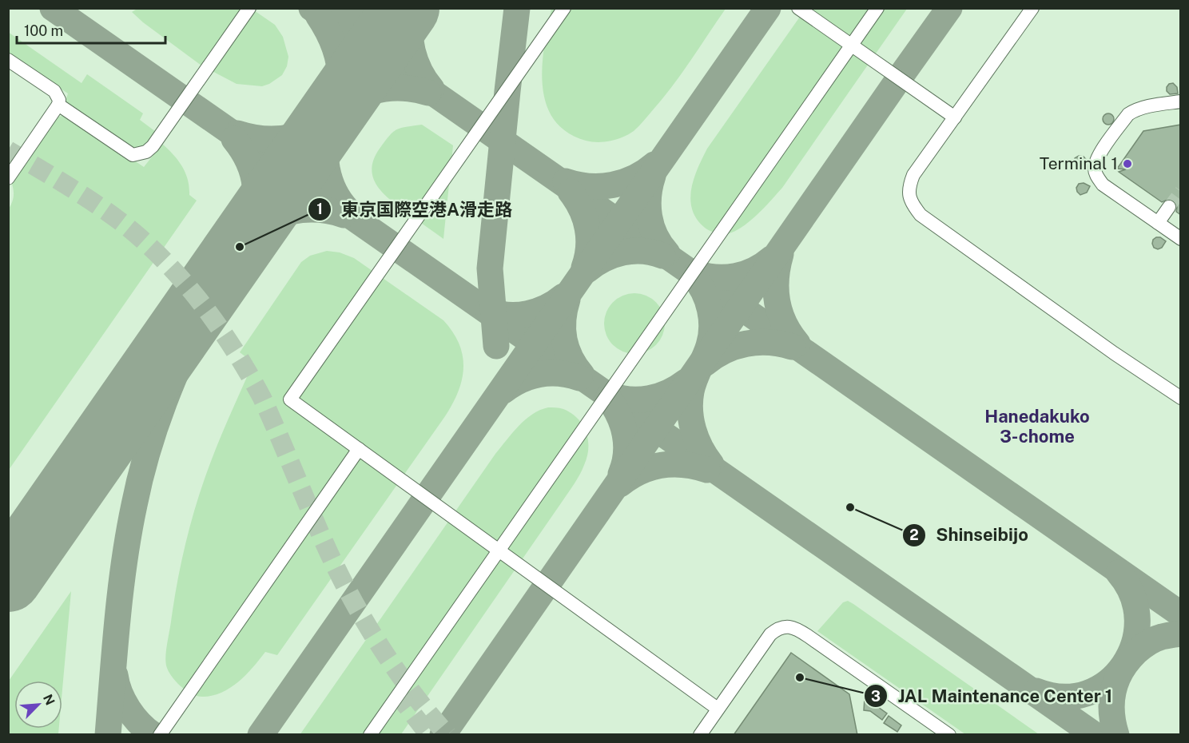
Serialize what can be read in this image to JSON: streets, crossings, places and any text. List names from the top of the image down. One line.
{"districts":["Hanedakuko 3-chome"],"places":["Terminal 1","東京国際空港A滑走路","Shinseibijo","JAL Maintenance Center 1"],"scale_bar":"100 m","north":"top right"}
